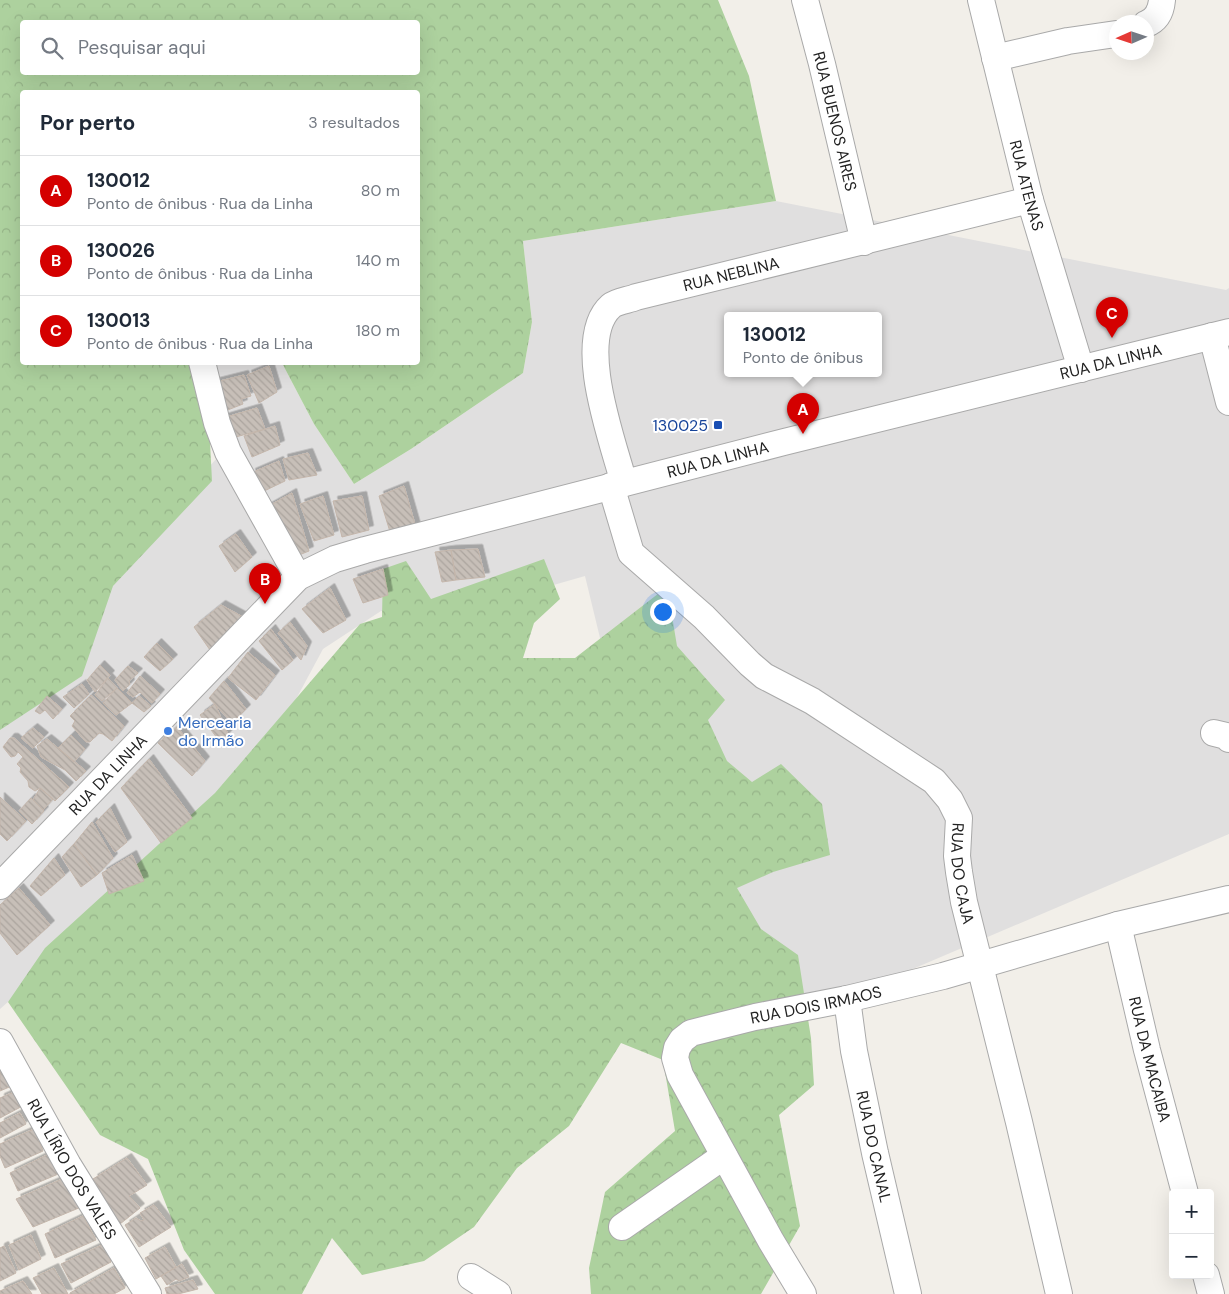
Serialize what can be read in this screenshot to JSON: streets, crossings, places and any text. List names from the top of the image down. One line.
{"streets":{"street":["RUA BUENOS AIRES","RUA ATENAS","RUA NEBLINA","RUA DA LINHA","RUA DO CAJA","RUA DOIS IRMAOS","RUA DA MACAIBA","RUA DO CANAL","RUA LÍRIO DOS VALES"]},"crossings":[["RUA BUENOS AIRES","RUA NEBLINA"],["RUA ATENAS","RUA NEBLINA"],["RUA ATENAS","RUA DA LINHA"],["RUA NEBLINA","RUA DA LINHA"],["RUA NEBLINA","RUA DO CAJA"],["RUA DA LINHA","RUA DO CAJA"],["RUA DO CAJA","RUA DOIS IRMAOS"],["RUA DOIS IRMAOS","RUA DA MACAIBA"],["RUA DOIS IRMAOS","RUA DO CANAL"]],"places":{"transit":["130025"],"other":["Mercearia do Irmão"]},"north":"left","page":{"search":"Pesquisar aqui","heading":["Por perto","3 resultados"],"list":[{"mark":"A","name":"130012","note":"Ponto de ônibus · Rua da Linha","value":"80 m"},{"mark":"B","name":"130026","note":"Ponto de ônibus · Rua da Linha","value":"140 m"},{"mark":"C","name":"130013","note":"Ponto de ônibus · Rua da Linha","value":"180 m"}],"pins":["C","A","B"],"popup":["130012","Ponto de ônibus"],"map_buttons":["+","−"]}}
